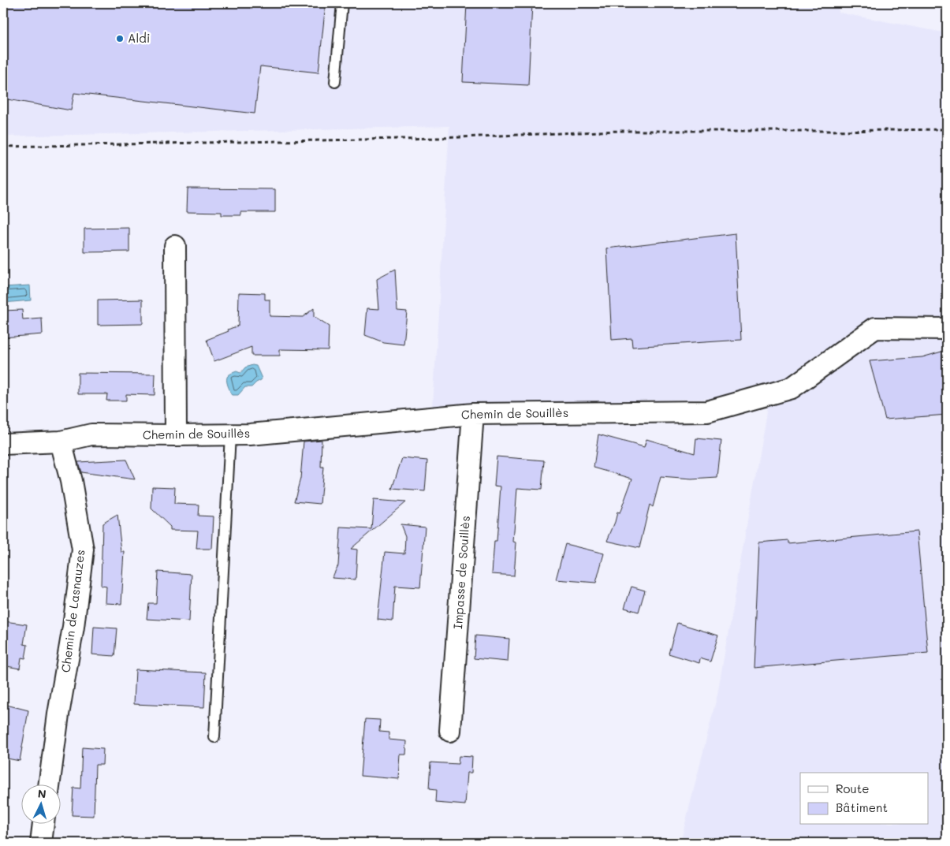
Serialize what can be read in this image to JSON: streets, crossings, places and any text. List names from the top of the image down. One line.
{"streets":{"street":["Chemin de Souillès","Impasse de Souillès","Chemin de Lasnauzes"]},"crossings":[["Chemin de Souillès","Impasse de Souillès"],["Chemin de Souillès","Chemin de Lasnauzes"]],"places":["Aldi"],"legend":["Route","Bâtiment"],"north":"top"}
